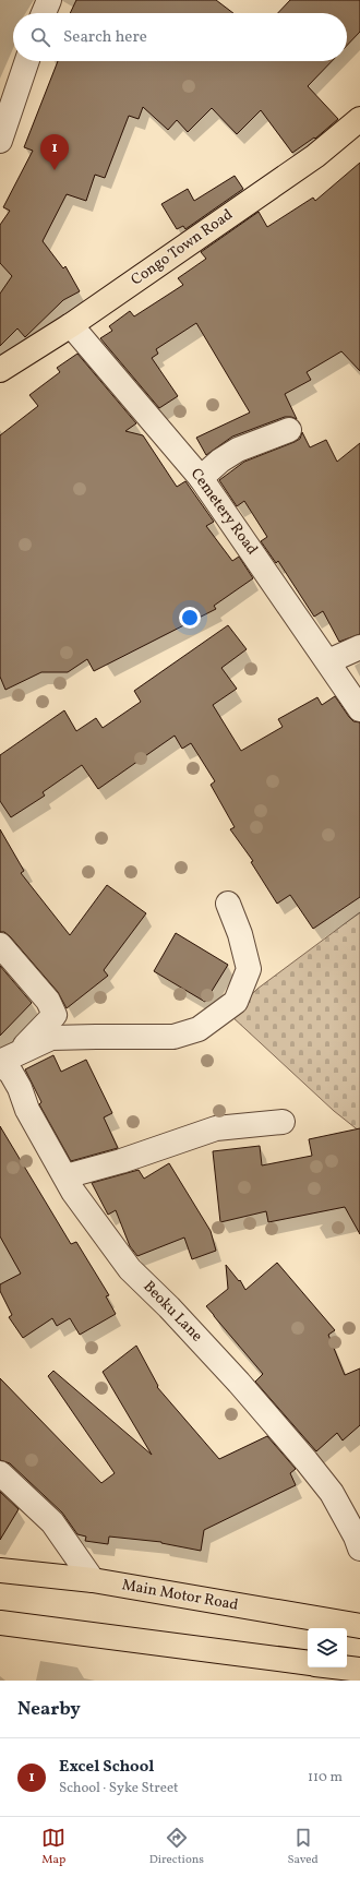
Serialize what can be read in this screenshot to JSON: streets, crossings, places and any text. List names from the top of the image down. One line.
{"streets":{"main road":["Congo Town Road","Main Motor Road"],"street":["Cemetery Road","Beoku Lane"]},"crossings":[["Congo Town Road","Cemetery Road"]],"page":{"search":"Search here","pins":"1","heading":"Nearby","list":[{"mark":"1","name":"Excel School","note":"School · Syke Street","value":"110 m"}],"nav":["Map","Directions","Saved"]}}
